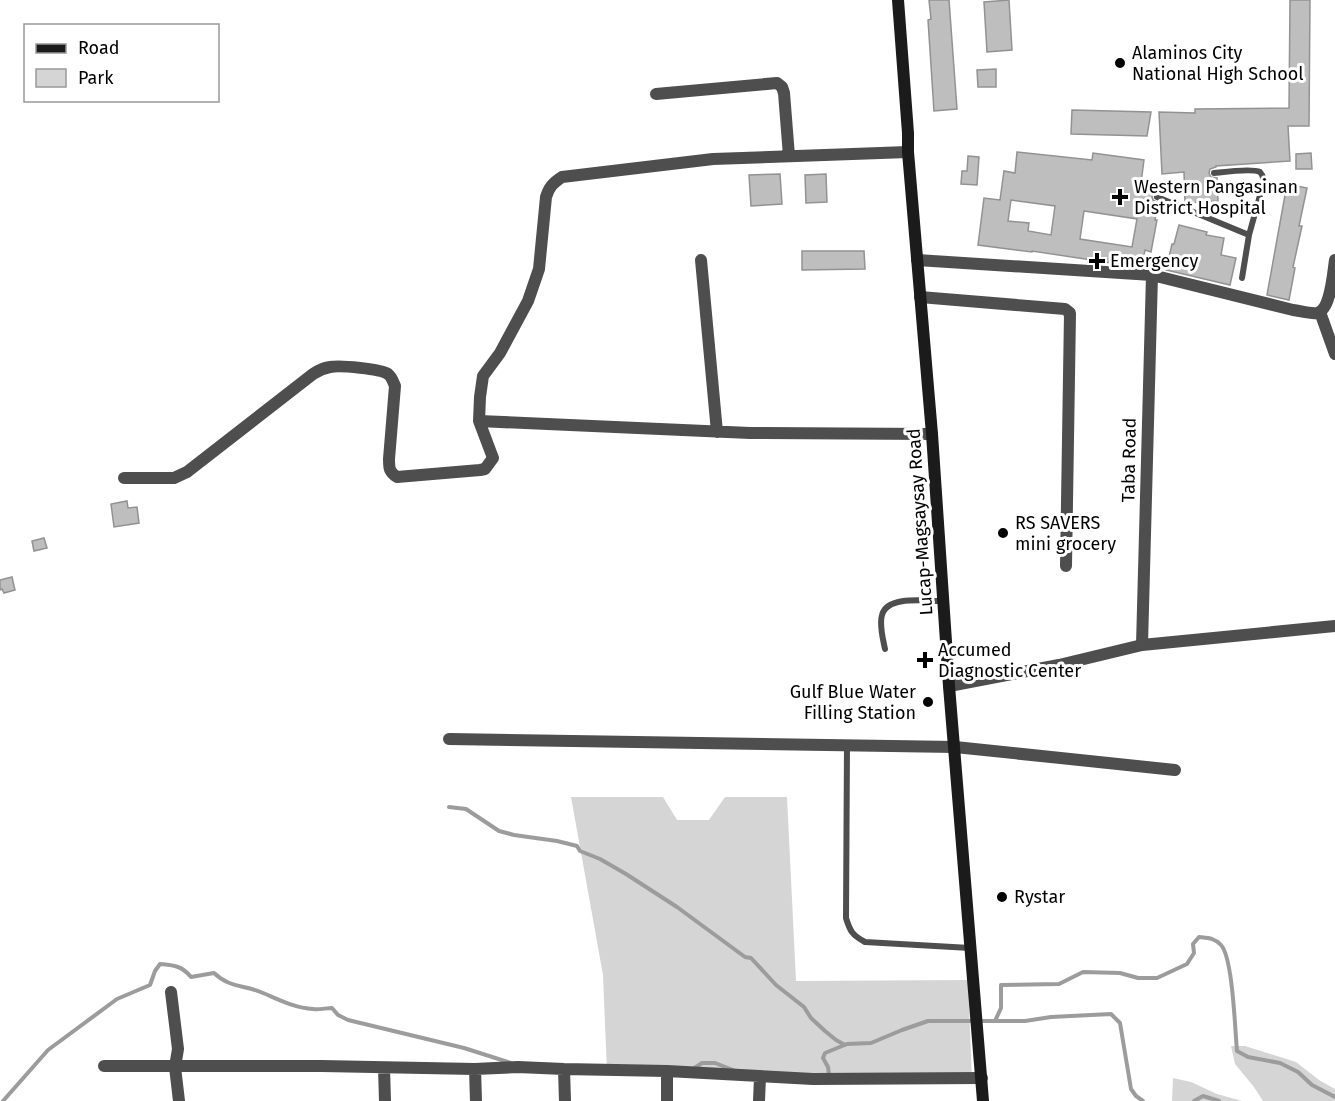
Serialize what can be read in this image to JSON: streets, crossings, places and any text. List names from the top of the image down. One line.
{"streets":{"street":["Taba Road","Lucap-Magsaysay Road"]},"places":{"other":["Alaminos City National High School","RS SAVERS mini grocery","Gulf Blue Water Filling Station","Rystar"],"health":["Western Pangasinan District Hospital","Emergency","Accumed Diagnostic Center"]},"legend":["Road","Park"]}
